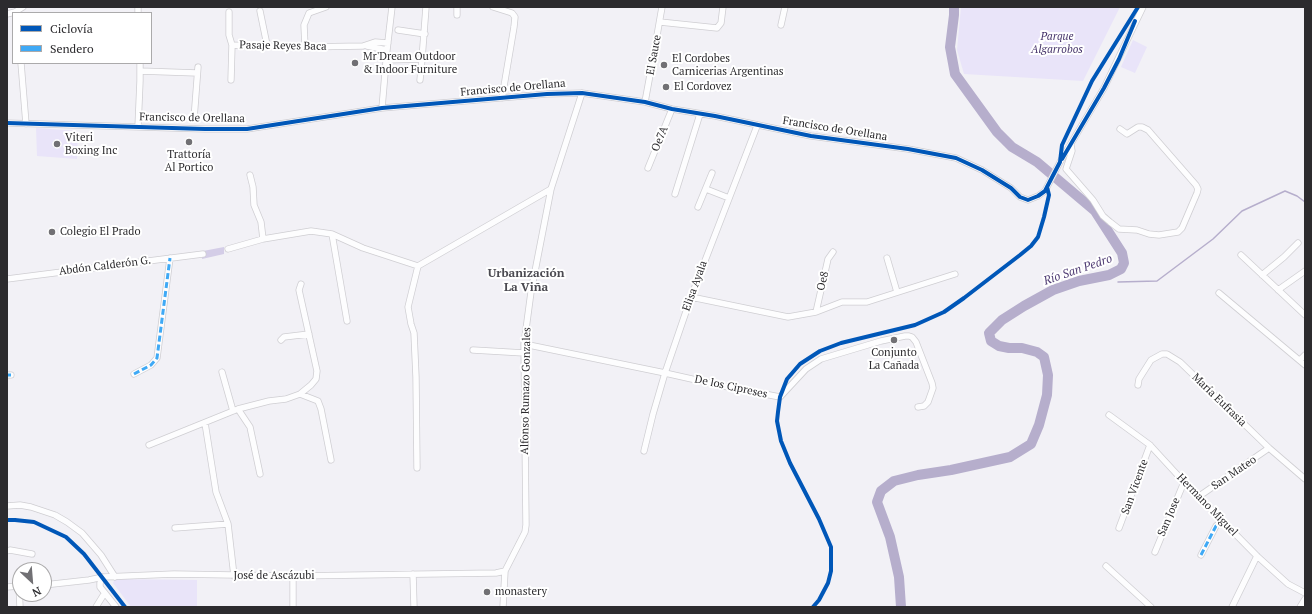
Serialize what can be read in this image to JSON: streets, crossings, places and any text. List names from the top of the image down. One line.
{"streets":{"street":["Pasaje Reyes Baca","El Sauce","Francisco de Orellana","Oe7A","Abdón Calderón G.","Oe8","Elisa Ayala","De los Cipreses","Alfonso Rumazo Gonzales","María Eufrasia","San Mateo","San Vicente","Hermano Miguel","San Jose","José de Ascázubi"]},"crossings":[["El Sauce","Francisco de Orellana"],["Francisco de Orellana","Oe7A"],["Francisco de Orellana","Elisa Ayala"],["Francisco de Orellana","Alfonso Rumazo Gonzales"],["Elisa Ayala","De los Cipreses"],["De los Cipreses","Alfonso Rumazo Gonzales"],["Alfonso Rumazo Gonzales","José de Ascázubi"],["María Eufrasia","San Mateo"],["San Mateo","Hermano Miguel"],["San Vicente","Hermano Miguel"],["Hermano Miguel","San Jose"]],"districts":["Urbanización La Viña"],"water":["Río San Pedro"],"parks":["Parque Algarrobos"],"places":["Mr'Dream Outdoor & Indoor Furniture","El Cordobes Carnicerias Argentinas","El Cordovez","Trattoría Al Portico","Viteri Boxing Inc","Colegio El Prado","Conjunto La Cañada","monastery"],"legend":["Ciclovía","Sendero"],"north":"bottom right"}
